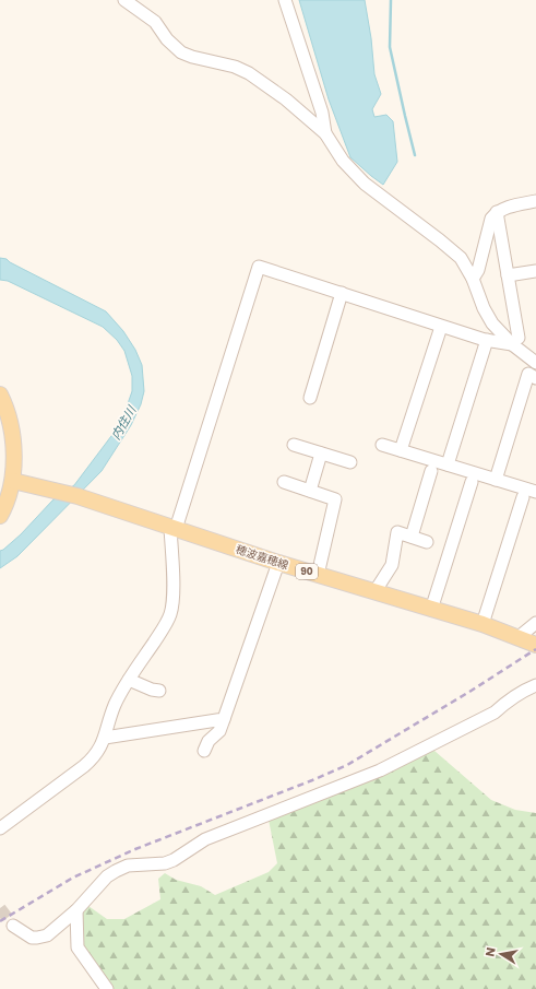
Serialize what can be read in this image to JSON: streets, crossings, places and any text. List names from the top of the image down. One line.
{"streets":{"main road":["穂波嘉穂線","90"]},"water":["内住川"],"north":"left"}
